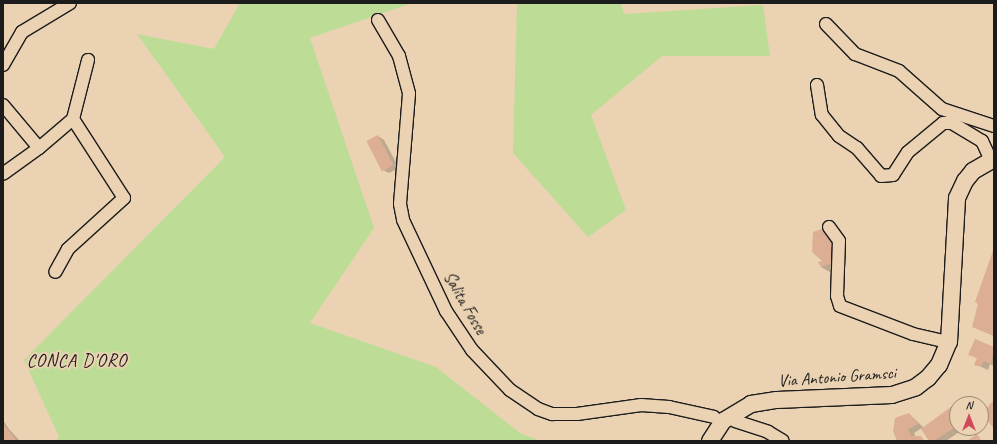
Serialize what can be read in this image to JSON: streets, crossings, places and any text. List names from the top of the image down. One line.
{"streets":{"main road":["Via Antonio Gramsci"],"street":["Salita Fosse"]},"districts":["CONCA D'ORO"],"north":"top"}
